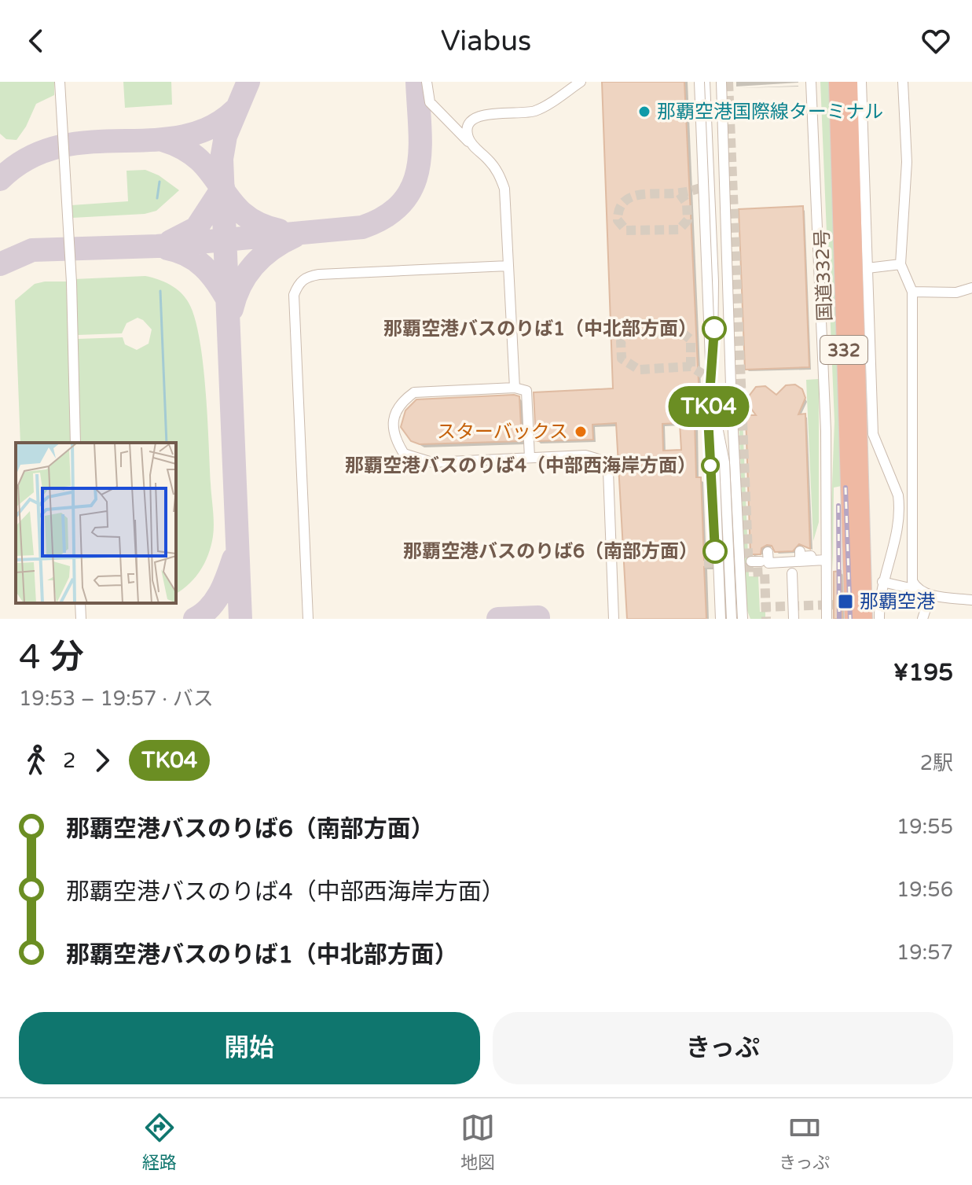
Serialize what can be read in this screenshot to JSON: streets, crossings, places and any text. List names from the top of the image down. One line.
{"streets":{"highway":["国道332号","332"]},"places":{"other":["那覇空港国際線ターミナル","那覇空港バスのりば1（中北部方面）","スターバックス","那覇空港バスのりば4（中部西海岸方面）","那覇空港バスのりば6（南部方面）"],"transit":["那覇空港"]},"lines":["bus line TK04"],"page":{"header":"Viabus","on_map":"TK04","heading":["4 分","19:53 – 19:57 · バス","¥195"],"legs":["2","TK04","2駅"],"list":[{"name":"那覇空港バスのりば6（南部方面）","value":"19:55"},{"name":"那覇空港バスのりば4（中部西海岸方面）","value":"19:56"},{"name":"那覇空港バスのりば1（中北部方面）","value":"19:57"}],"buttons":["開始","きっぷ"],"tabs":["経路","地図","きっぷ"]}}
